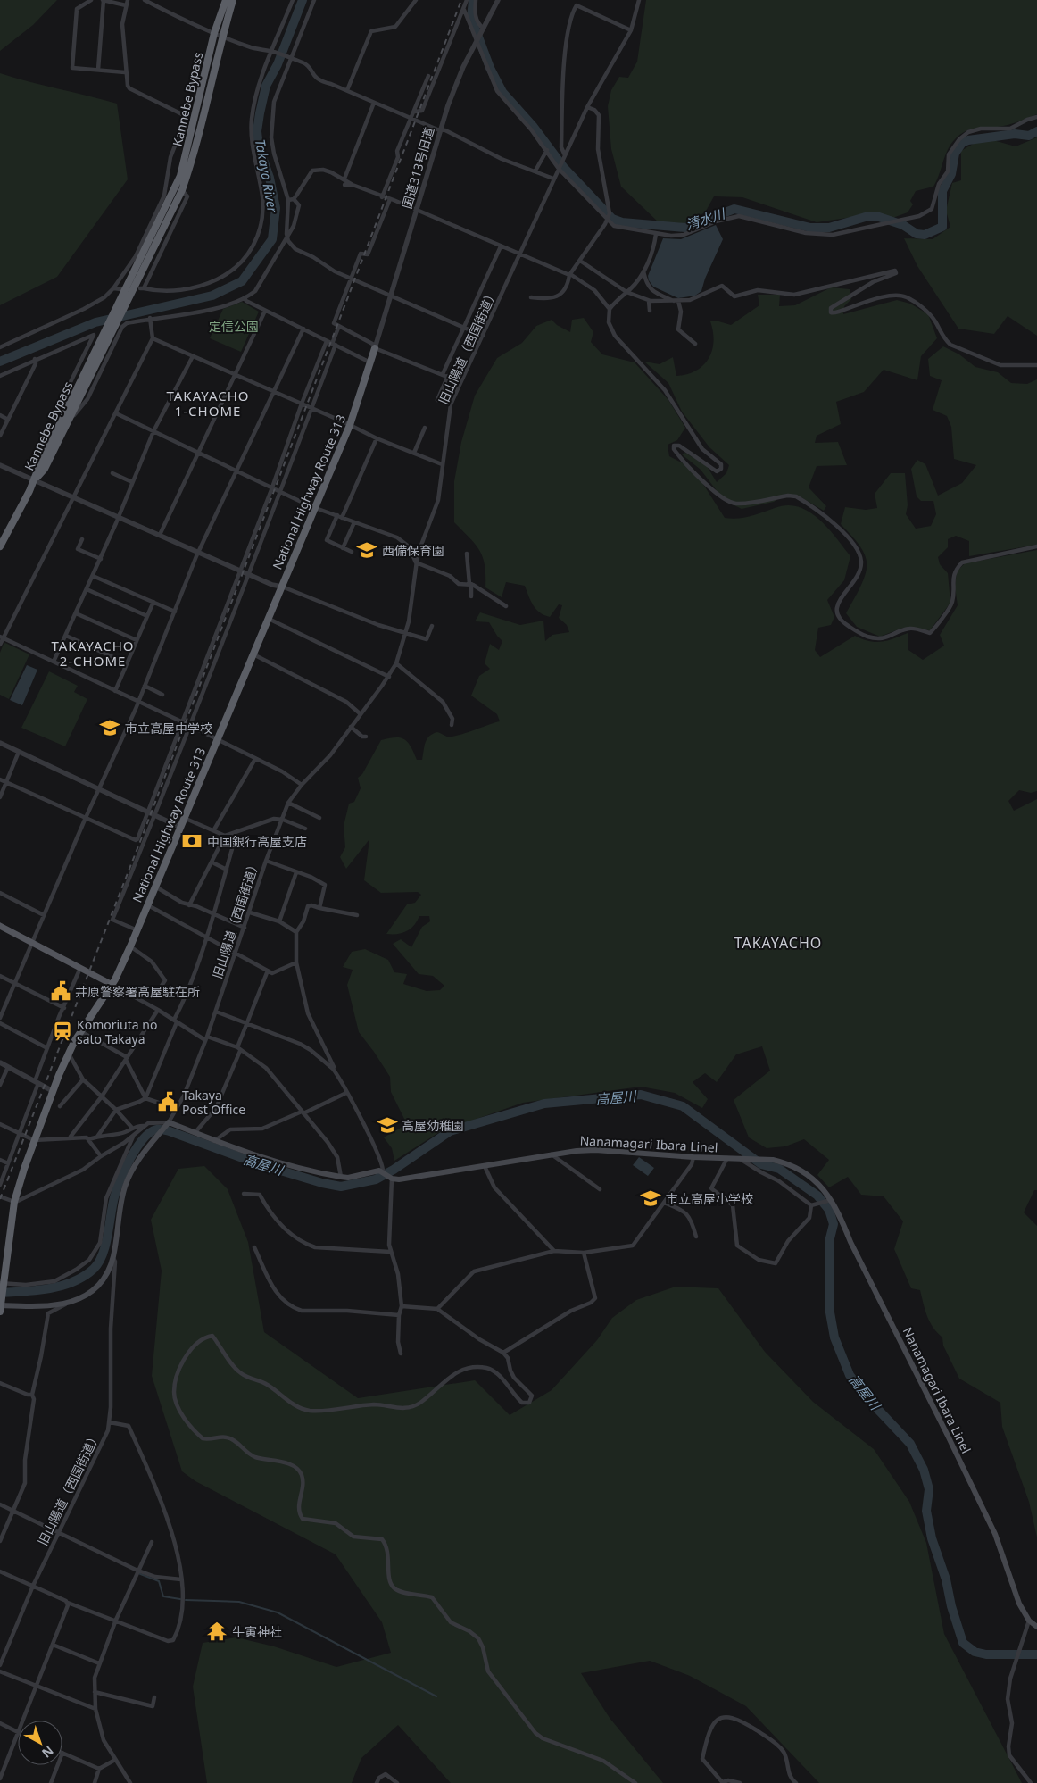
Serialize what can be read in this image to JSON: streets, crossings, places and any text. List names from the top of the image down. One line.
{"streets":{"highway":["Kannebe Bypass","National Highway Route 313"],"main road":["Nanamagari Ibara Linel"],"street":["国道313号旧道","旧山陽道（西国街道）"]},"crossings":[["国道313号旧道","National Highway Route 313"]],"districts":["TAKAYACHO 1-CHOME","TAKAYACHO 2-CHOME","TAKAYACHO"],"water":["Takaya River","清水川","高屋川"],"parks":["定信公園"],"places":{"school or university":["西備保育園","市立高屋中学校","高屋幼稚園","市立高屋小学校"],"bank":["中国銀行高屋支店"],"public building":["井原警察署高屋駐在所","Takaya Post Office"],"station":["Komoriuta no sato Takaya"],"temple":["牛寅神社"]},"north":"bottom right"}
